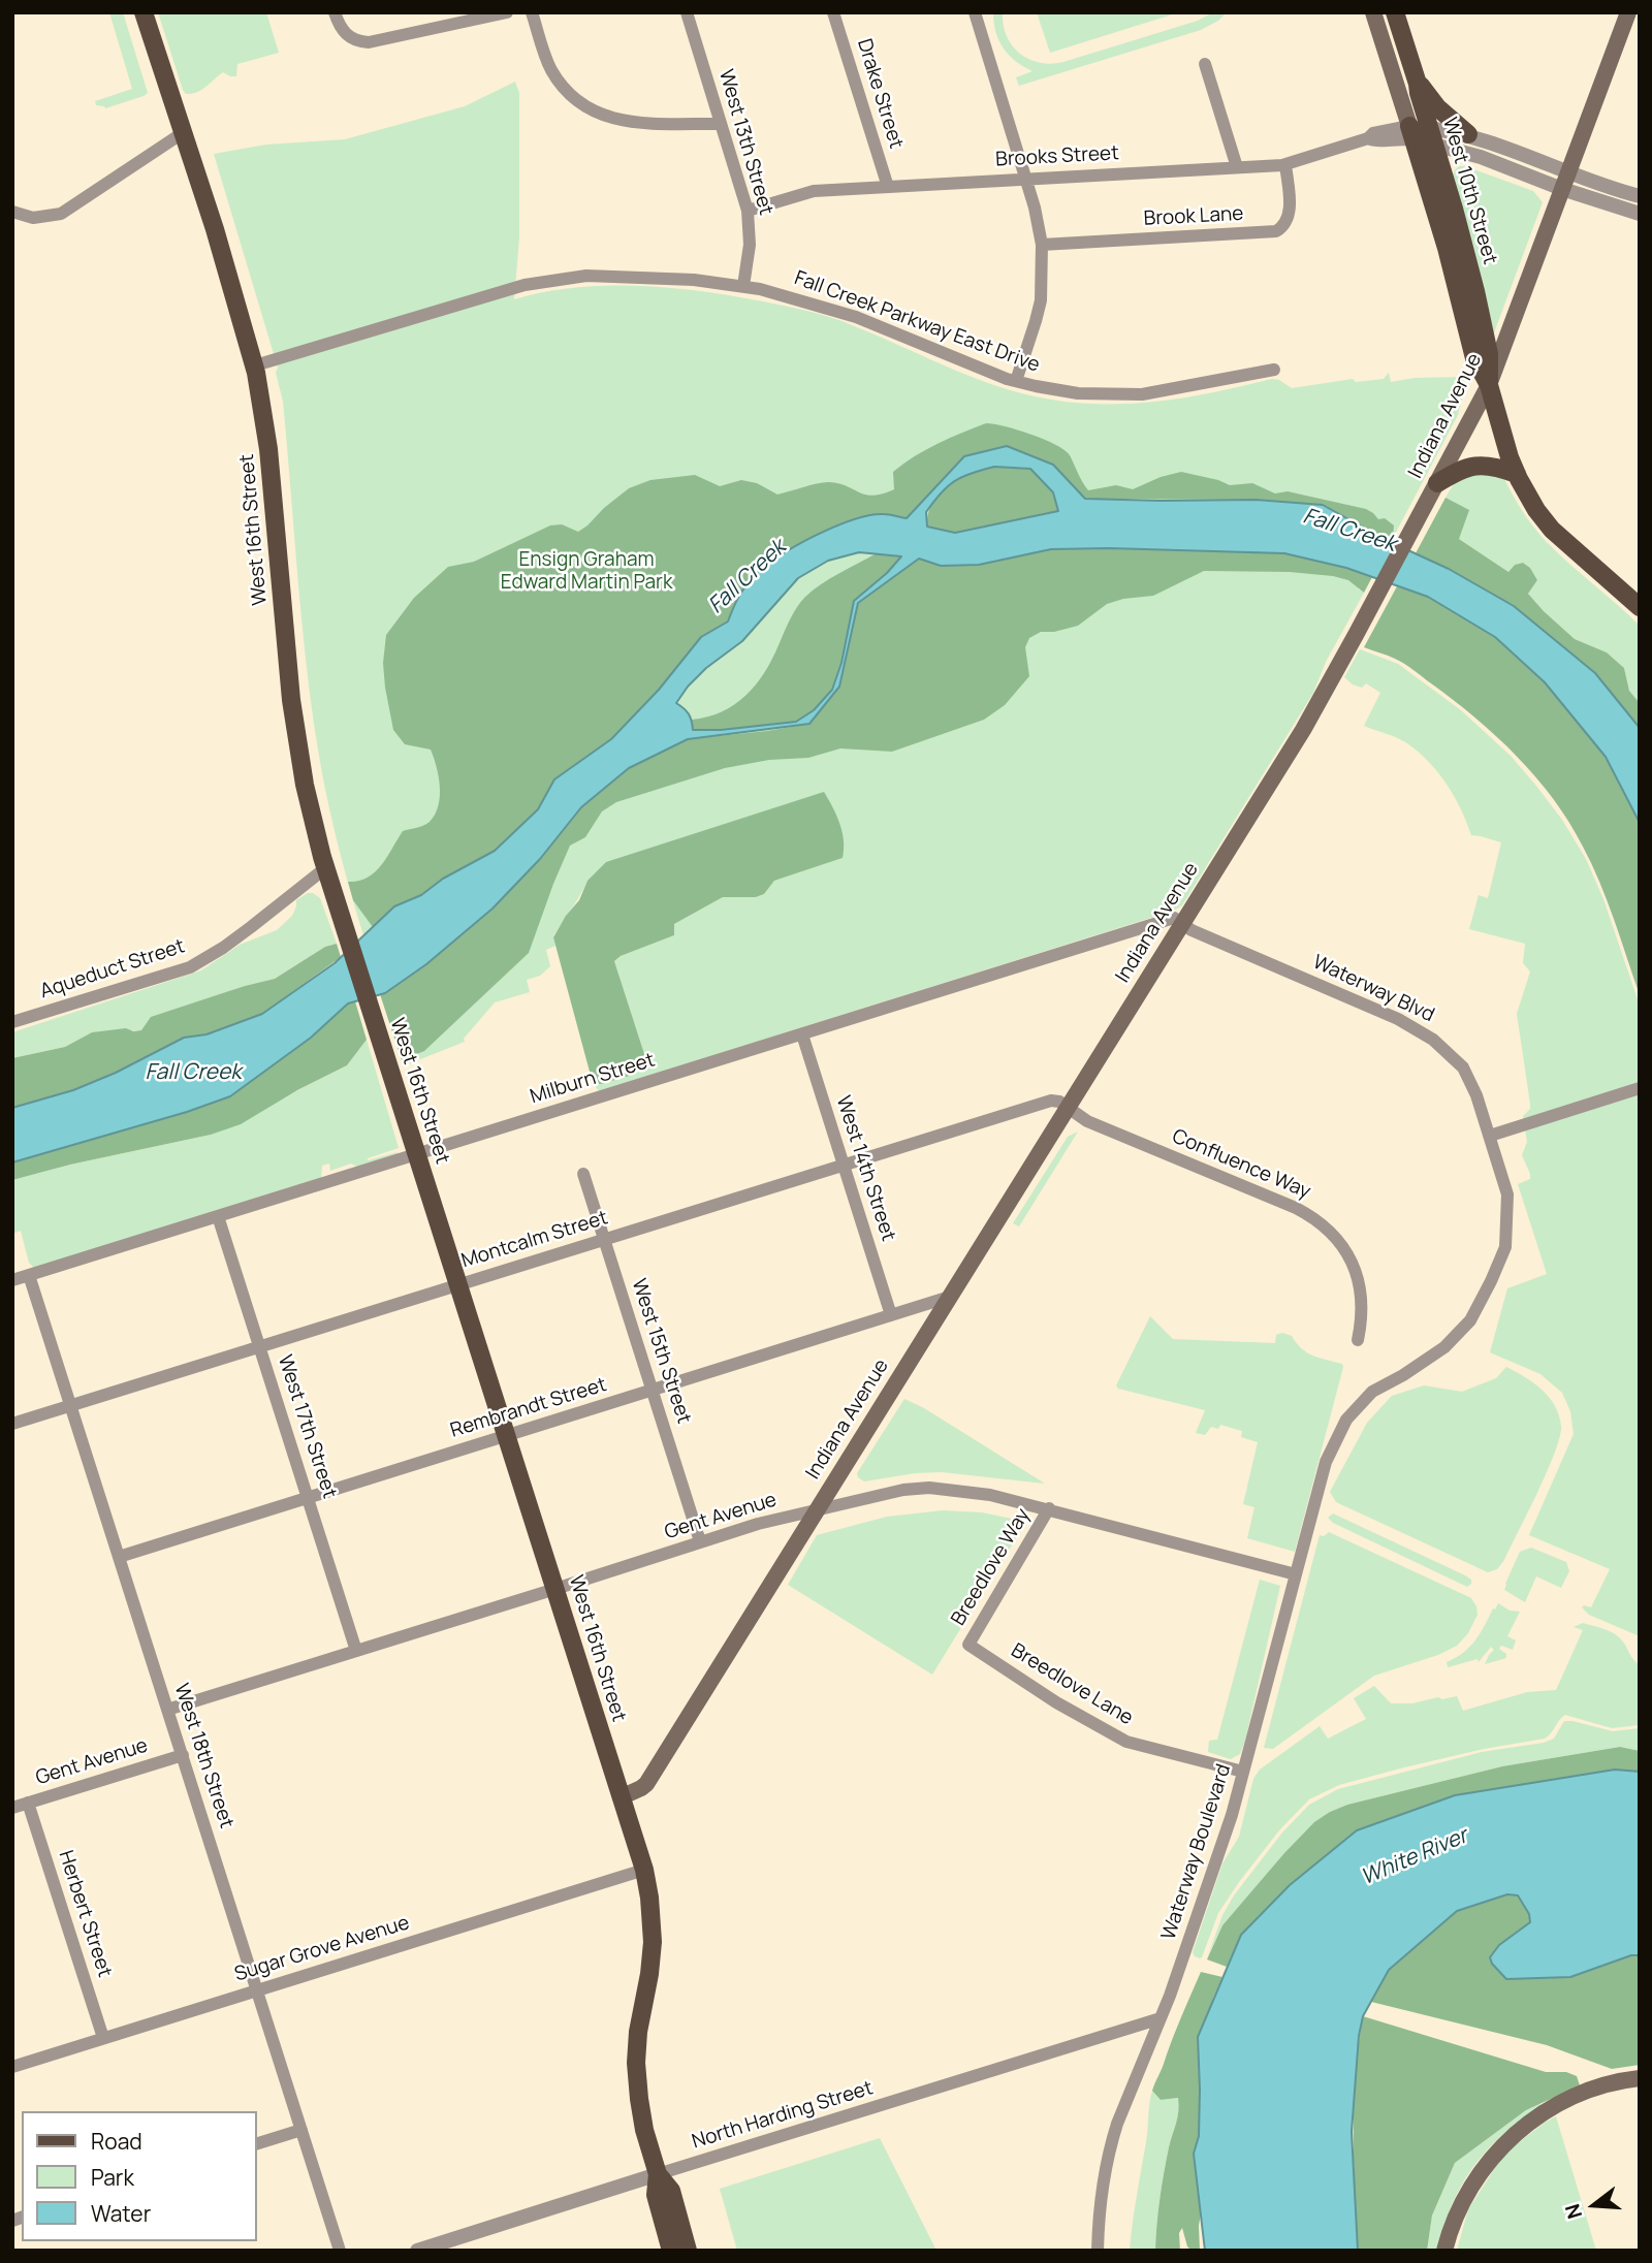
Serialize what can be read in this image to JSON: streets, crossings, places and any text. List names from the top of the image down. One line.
{"streets":{"main road":["West 10th Street","Indiana Avenue","West 16th Street"],"street":["Drake Street","West 13th Street","Brooks Street","Brook Lane","Fall Creek Parkway East Drive","Aqueduct Street","Waterway Blvd","Milburn Street","Confluence Way","West 14th Street","Montcalm Street","West 15th Street","Rembrandt Street","West 17th Street","Gent Avenue","Breedlove Way","Breedlove Lane","West 18th Street","Waterway Boulevard","Herbert Street","Sugar Grove Avenue","North Harding Street"]},"crossings":[["Drake Street","Brooks Street"],["West 13th Street","Brooks Street"],["West 13th Street","Fall Creek Parkway East Drive"],["Brooks Street","West 10th Street"],["Brooks Street","Brook Lane"],["West 10th Street","Indiana Avenue"],["Fall Creek Parkway East Drive","West 16th Street"],["Indiana Avenue","West 16th Street"],["Indiana Avenue","Waterway Blvd"],["Indiana Avenue","Milburn Street"],["Indiana Avenue","Confluence Way"],["Indiana Avenue","Montcalm Street"],["Indiana Avenue","Rembrandt Street"],["Indiana Avenue","Gent Avenue"],["West 16th Street","Aqueduct Street"],["West 16th Street","Milburn Street"],["West 16th Street","Montcalm Street"],["West 16th Street","Rembrandt Street"],["West 16th Street","Gent Avenue"],["West 16th Street","Sugar Grove Avenue"],["West 16th Street","North Harding Street"],["Waterway Blvd","Milburn Street"],["Waterway Blvd","Waterway Boulevard"],["Milburn Street","West 14th Street"],["Milburn Street","West 17th Street"],["Milburn Street","West 18th Street"],["Confluence Way","Montcalm Street"],["West 14th Street","Montcalm Street"],["West 14th Street","Rembrandt Street"],["Montcalm Street","West 15th Street"],["Montcalm Street","West 17th Street"],["Montcalm Street","West 18th Street"],["West 15th Street","Rembrandt Street"],["West 15th Street","Gent Avenue"],["Rembrandt Street","West 17th Street"],["Rembrandt Street","West 18th Street"],["West 17th Street","Gent Avenue"],["Gent Avenue","Breedlove Way"],["Gent Avenue","West 18th Street"],["Gent Avenue","Waterway Boulevard"],["Gent Avenue","Herbert Street"],["Breedlove Way","Breedlove Lane"],["Breedlove Lane","Waterway Boulevard"],["West 18th Street","Sugar Grove Avenue"],["Waterway Boulevard","North Harding Street"],["Herbert Street","Sugar Grove Avenue"]],"water":["Fall Creek","White River"],"parks":["Ensign Graham Edward Martin Park"],"legend":["Road","Park","Water"],"north":"left"}
